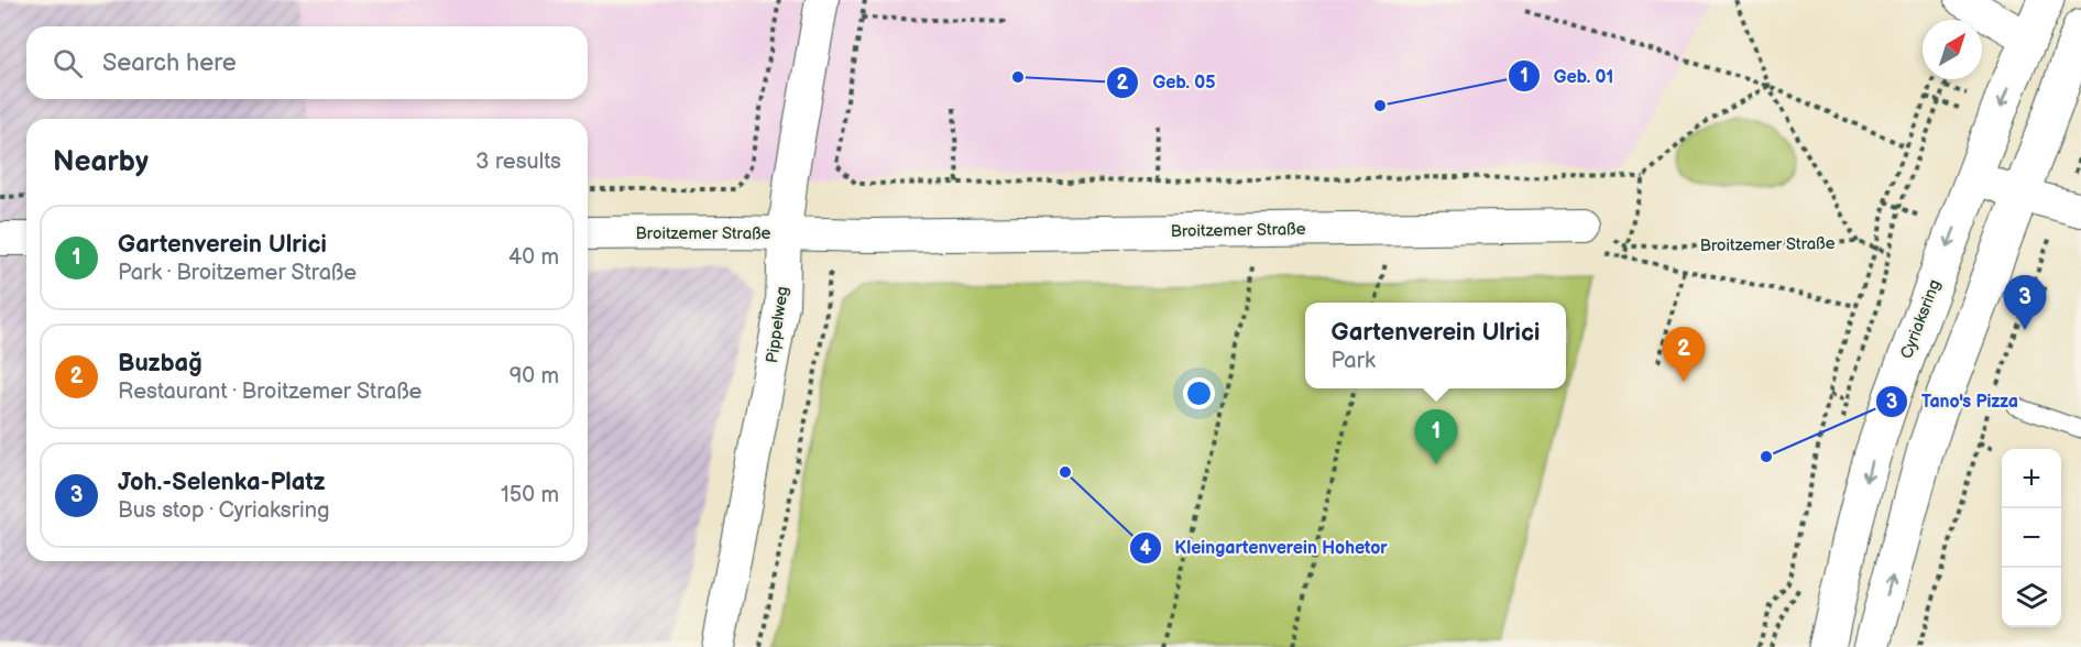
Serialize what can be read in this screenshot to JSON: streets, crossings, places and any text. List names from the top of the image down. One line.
{"streets":{"main road":["Cyriaksring"],"street":["Broitzemer Straße","Pippelweg"]},"crossings":[["Broitzemer Straße","Pippelweg"]],"places":["Geb. 05","Geb. 01","Tano's Pizza","Kleingartenverein Hohetor"],"north":"top right","page":{"search":"Search here","heading":["Nearby","3 results"],"list":[{"mark":"1","name":"Gartenverein Ulrici","note":"Park · Broitzemer Straße","value":"40 m"},{"mark":"2","name":"Buzbağ","note":"Restaurant · Broitzemer Straße","value":"90 m"},{"mark":"3","name":"Joh.-Selenka-Platz","note":"Bus stop · Cyriaksring","value":"150 m"}],"pins":["3","2","1"],"popup":["Gartenverein Ulrici","Park"],"map_buttons":["+","−"]}}
